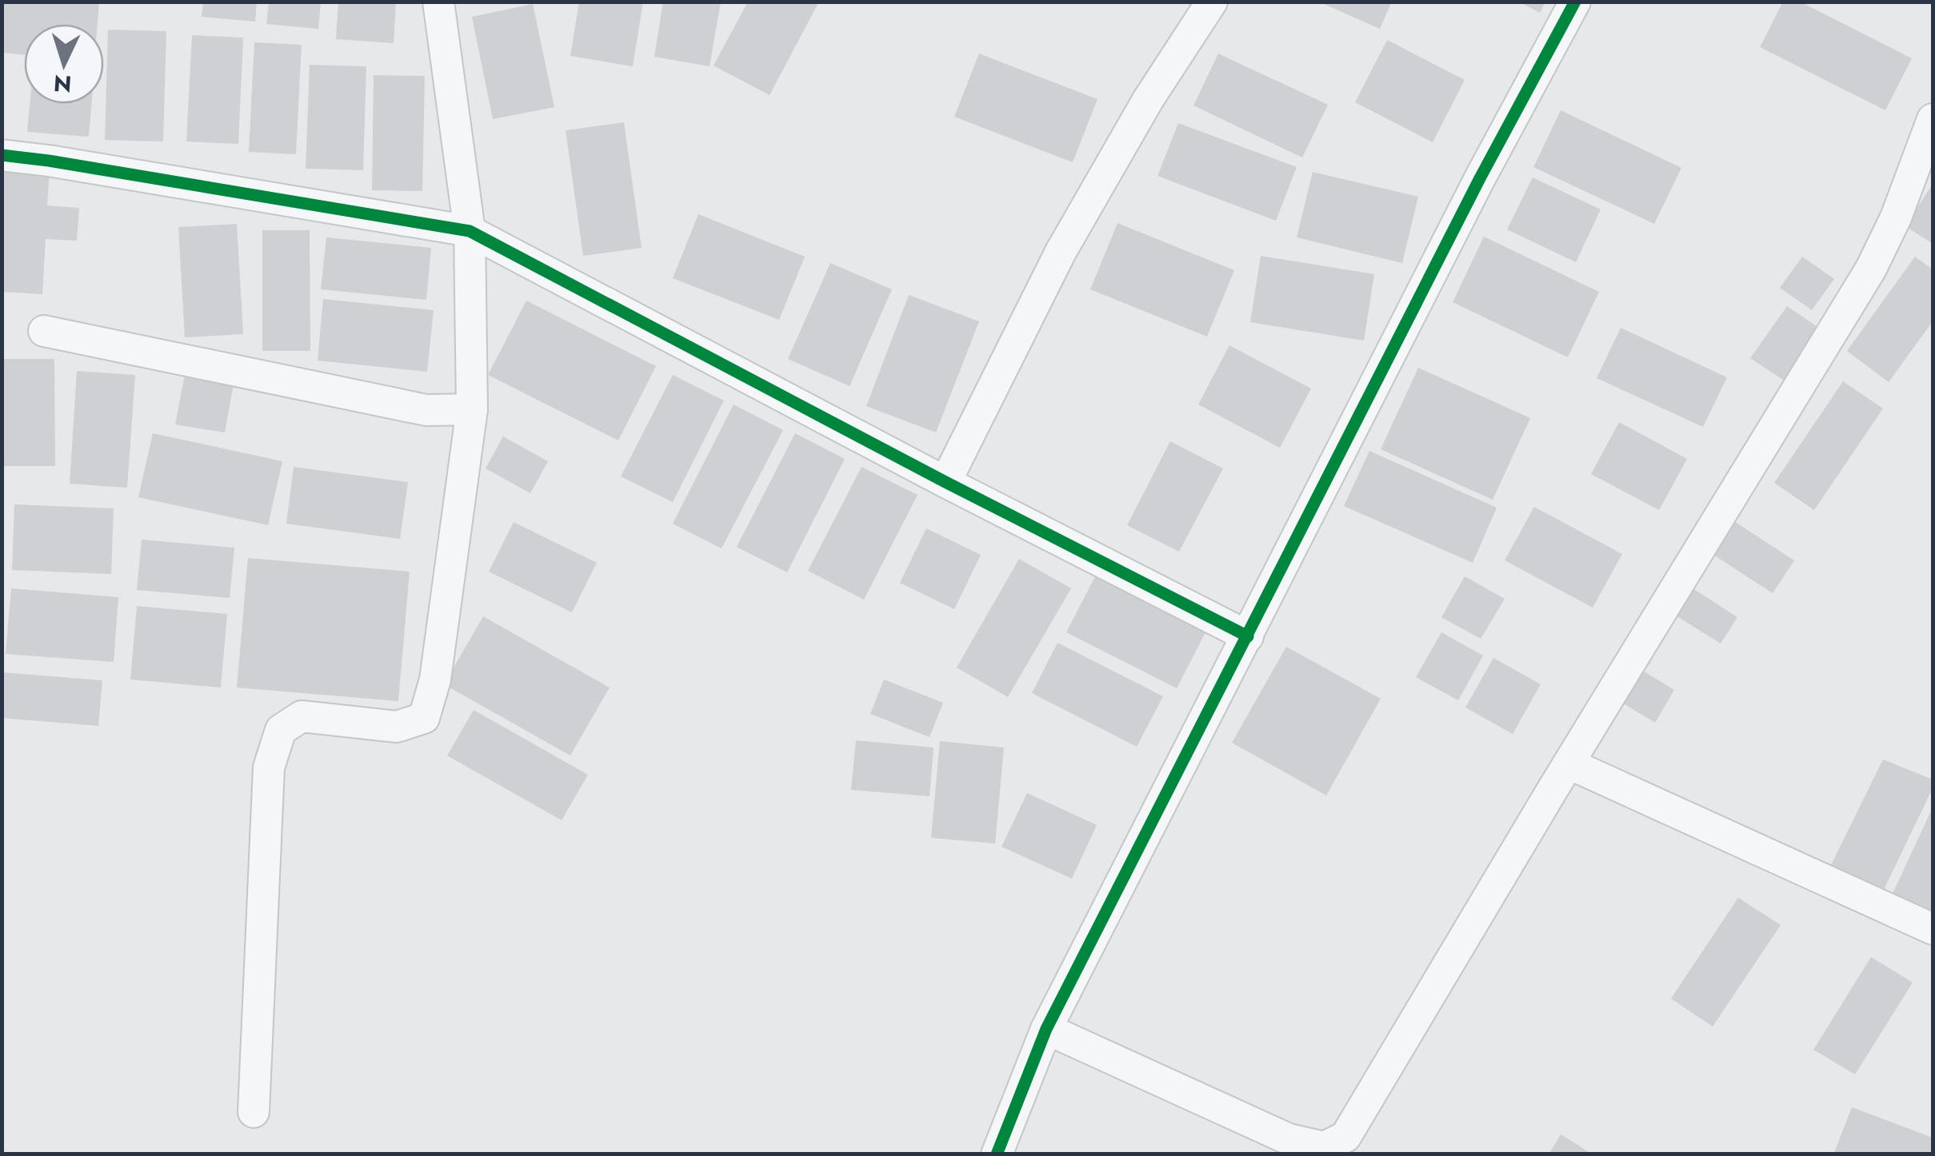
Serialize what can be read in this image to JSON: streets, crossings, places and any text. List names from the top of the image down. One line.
{"north":"bottom"}
